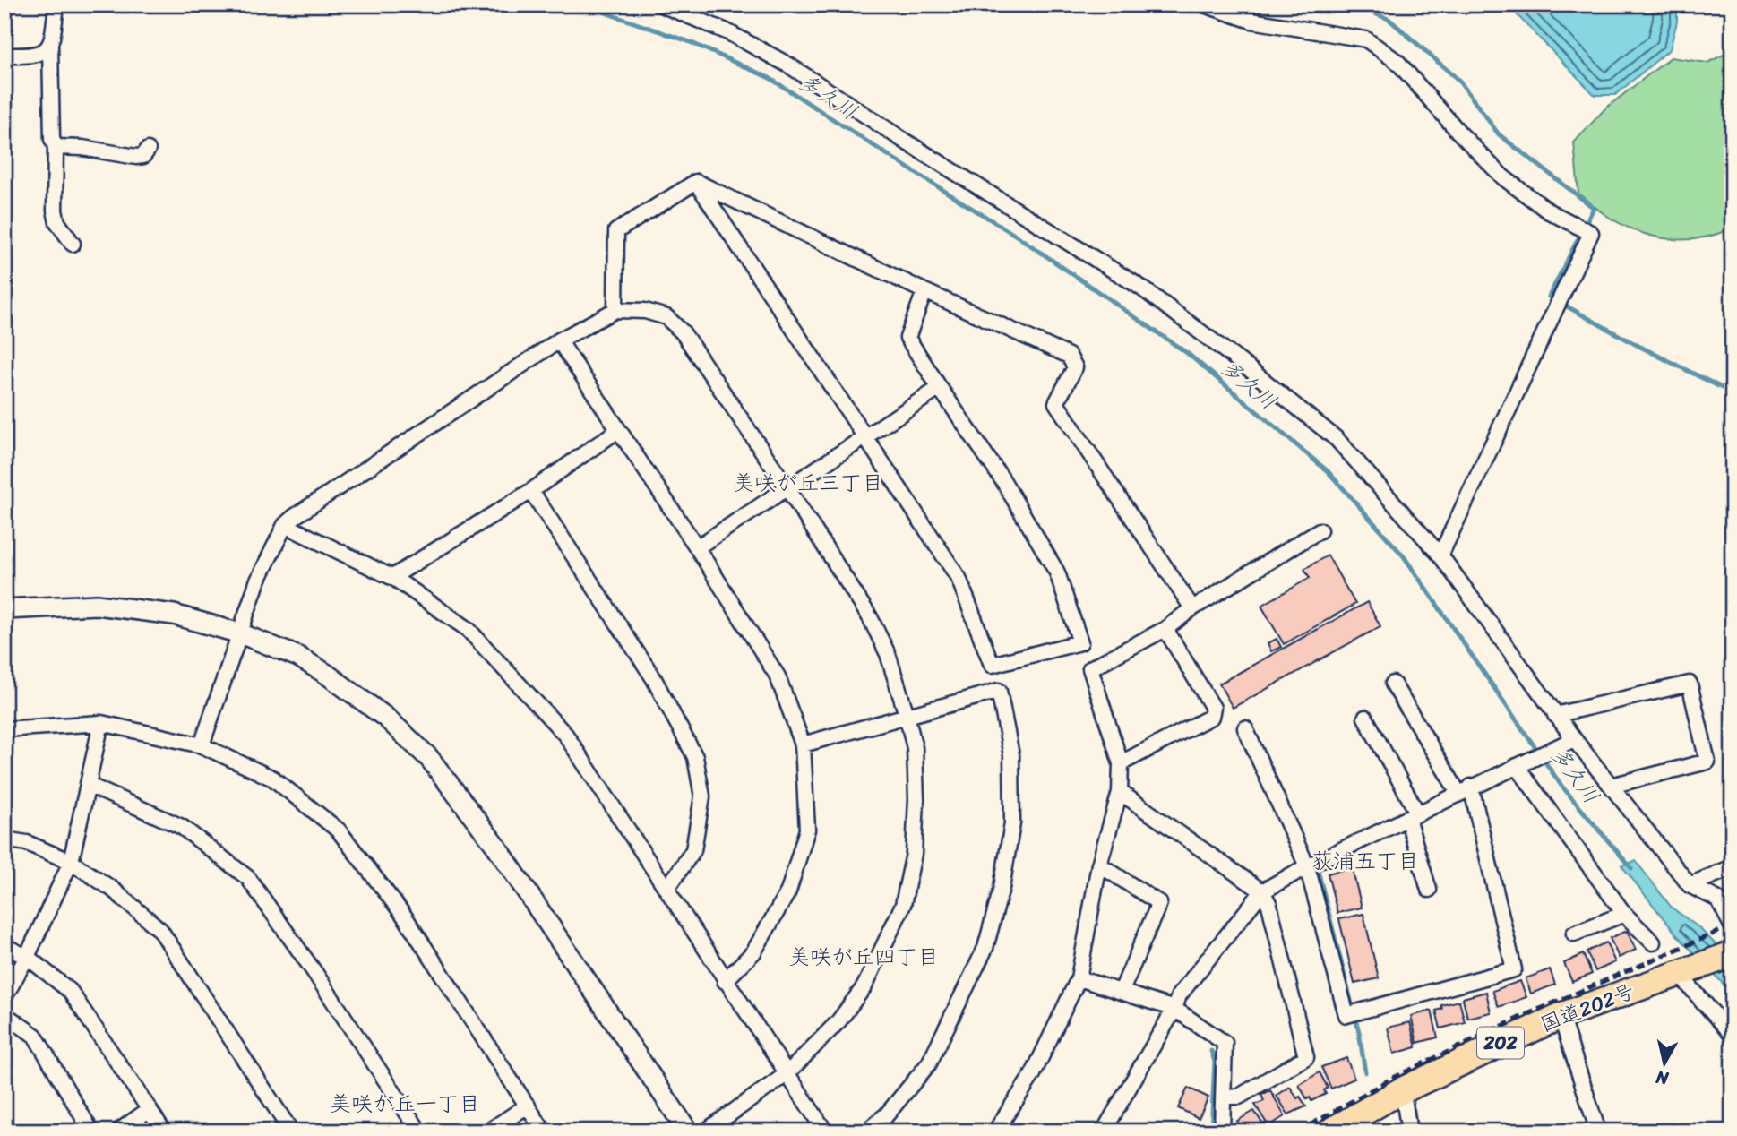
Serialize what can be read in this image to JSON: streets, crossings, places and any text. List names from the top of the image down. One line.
{"streets":{"highway":["国道202号","202"]},"crossings":[["国道202号","202"]],"districts":["美咲が丘三丁目","荻浦五丁目","美咲が丘四丁目","美咲が丘一丁目"],"water":["多久川"],"north":"bottom"}
